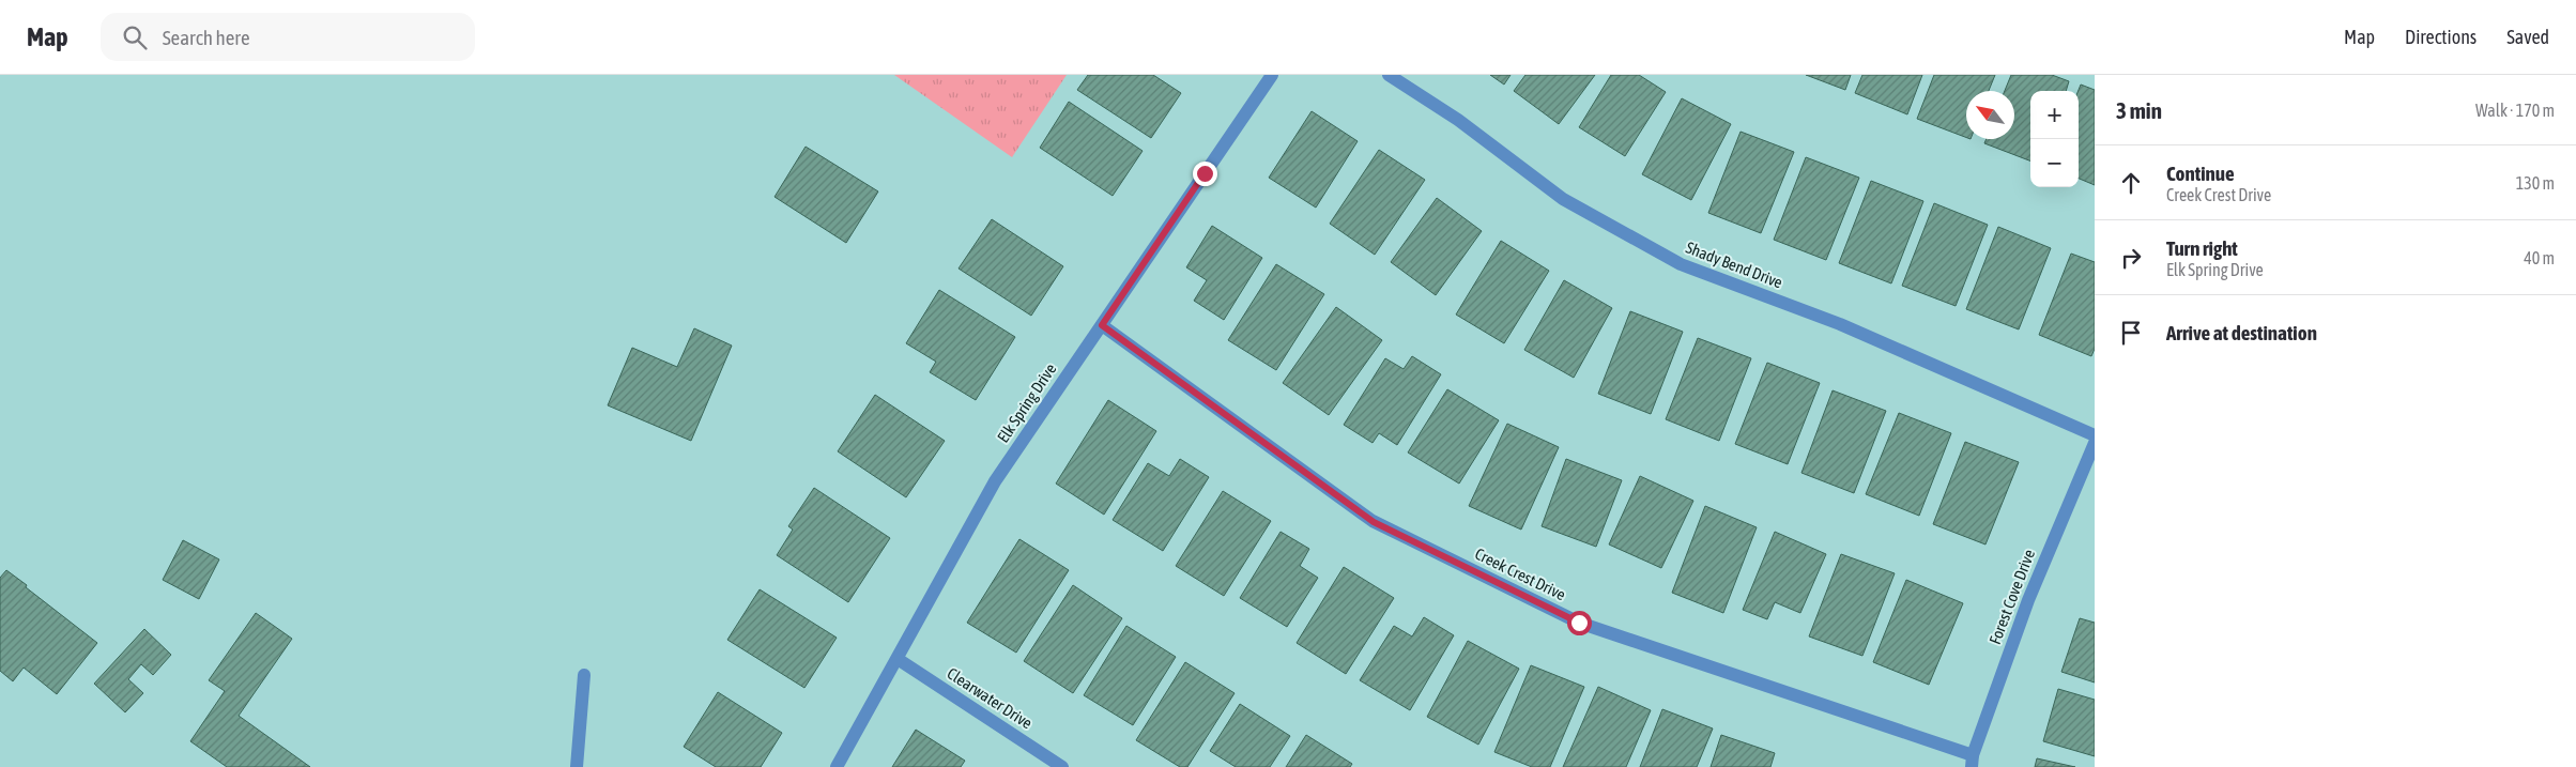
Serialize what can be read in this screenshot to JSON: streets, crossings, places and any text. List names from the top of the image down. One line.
{"streets":{"street":["Shady Bend Drive","Elk Spring Drive","Creek Crest Drive","Forest Cove Drive","Clearwater Drive"]},"crossings":[["Elk Spring Drive","Creek Crest Drive"],["Elk Spring Drive","Clearwater Drive"],["Creek Crest Drive","Forest Cove Drive"]],"north":"top left","page":{"header":"Map","search":"Search here","nav":["Map","Directions","Saved"],"heading":["3 min","Walk · 170 m"],"map_buttons":["+","−"],"list":[["Continue","Creek Crest Drive","130 m"],["Turn right","Elk Spring Drive","40 m"],"Arrive at destination"]}}
